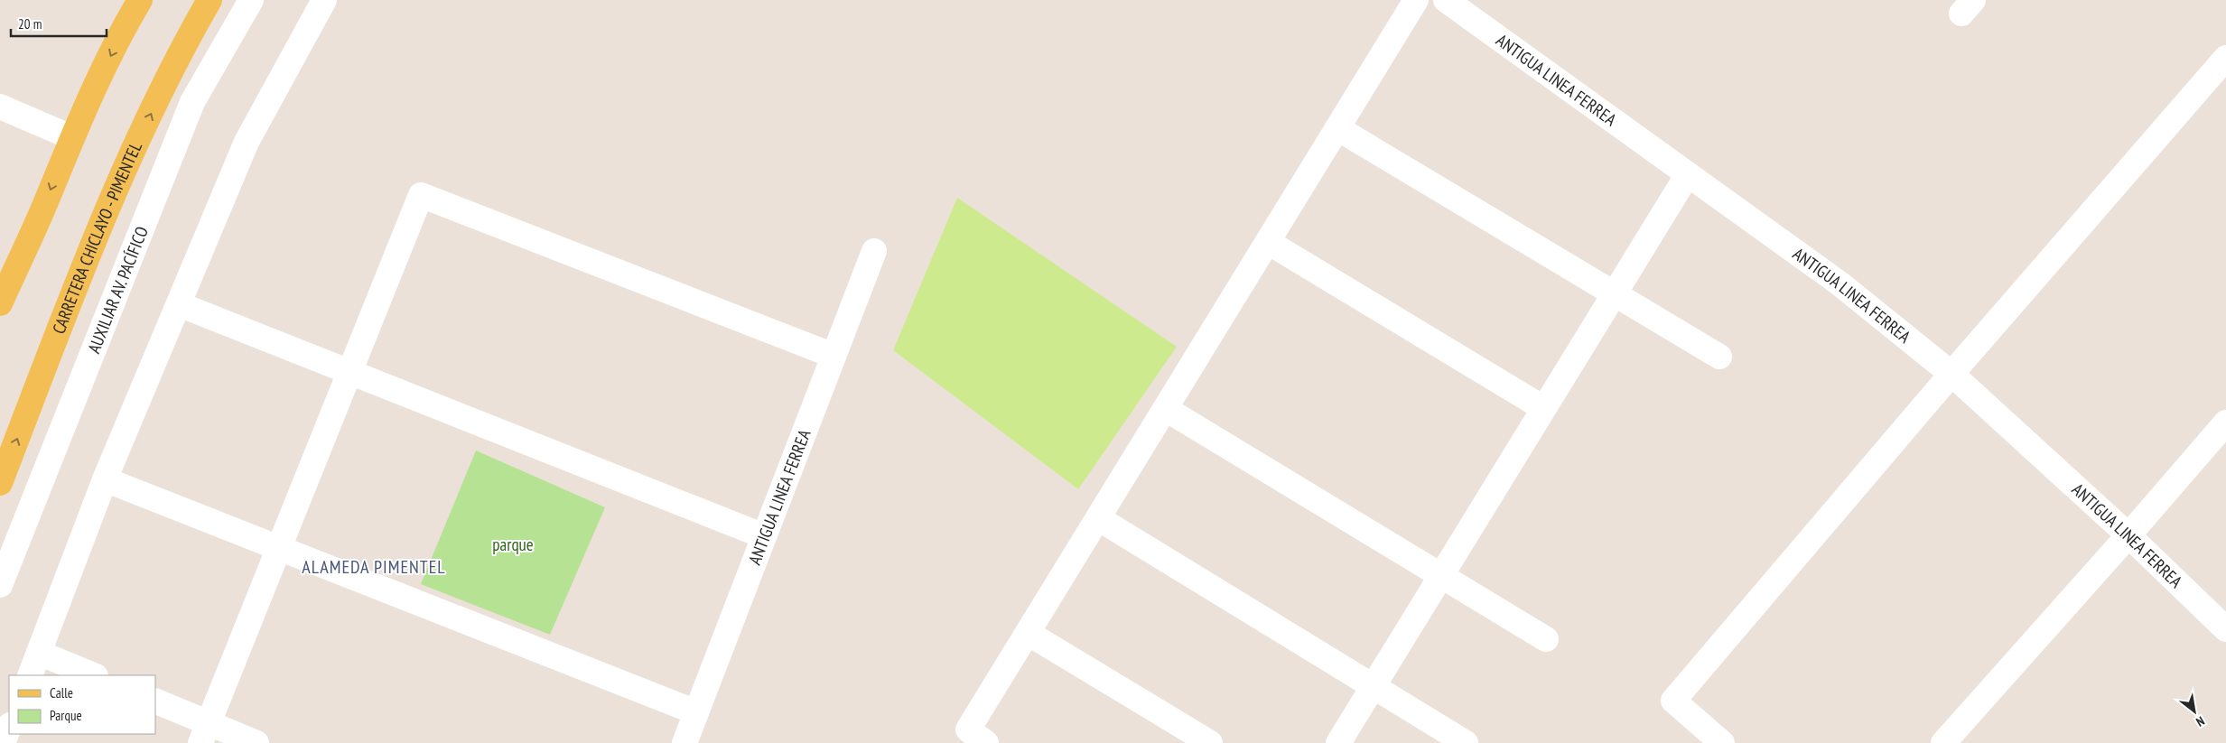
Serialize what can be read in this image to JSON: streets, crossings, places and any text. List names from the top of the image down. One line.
{"streets":{"main road":["CARRETERA CHICLAYO - PIMENTEL"],"street":["ANTIGUA LINEA FERREA","AUXILIAR AV. PACÍFICO"]},"districts":["ALAMEDA PIMENTEL"],"parks":["parque"],"legend":["Calle","Parque"],"scale_bar":"20 m","north":"bottom right"}
